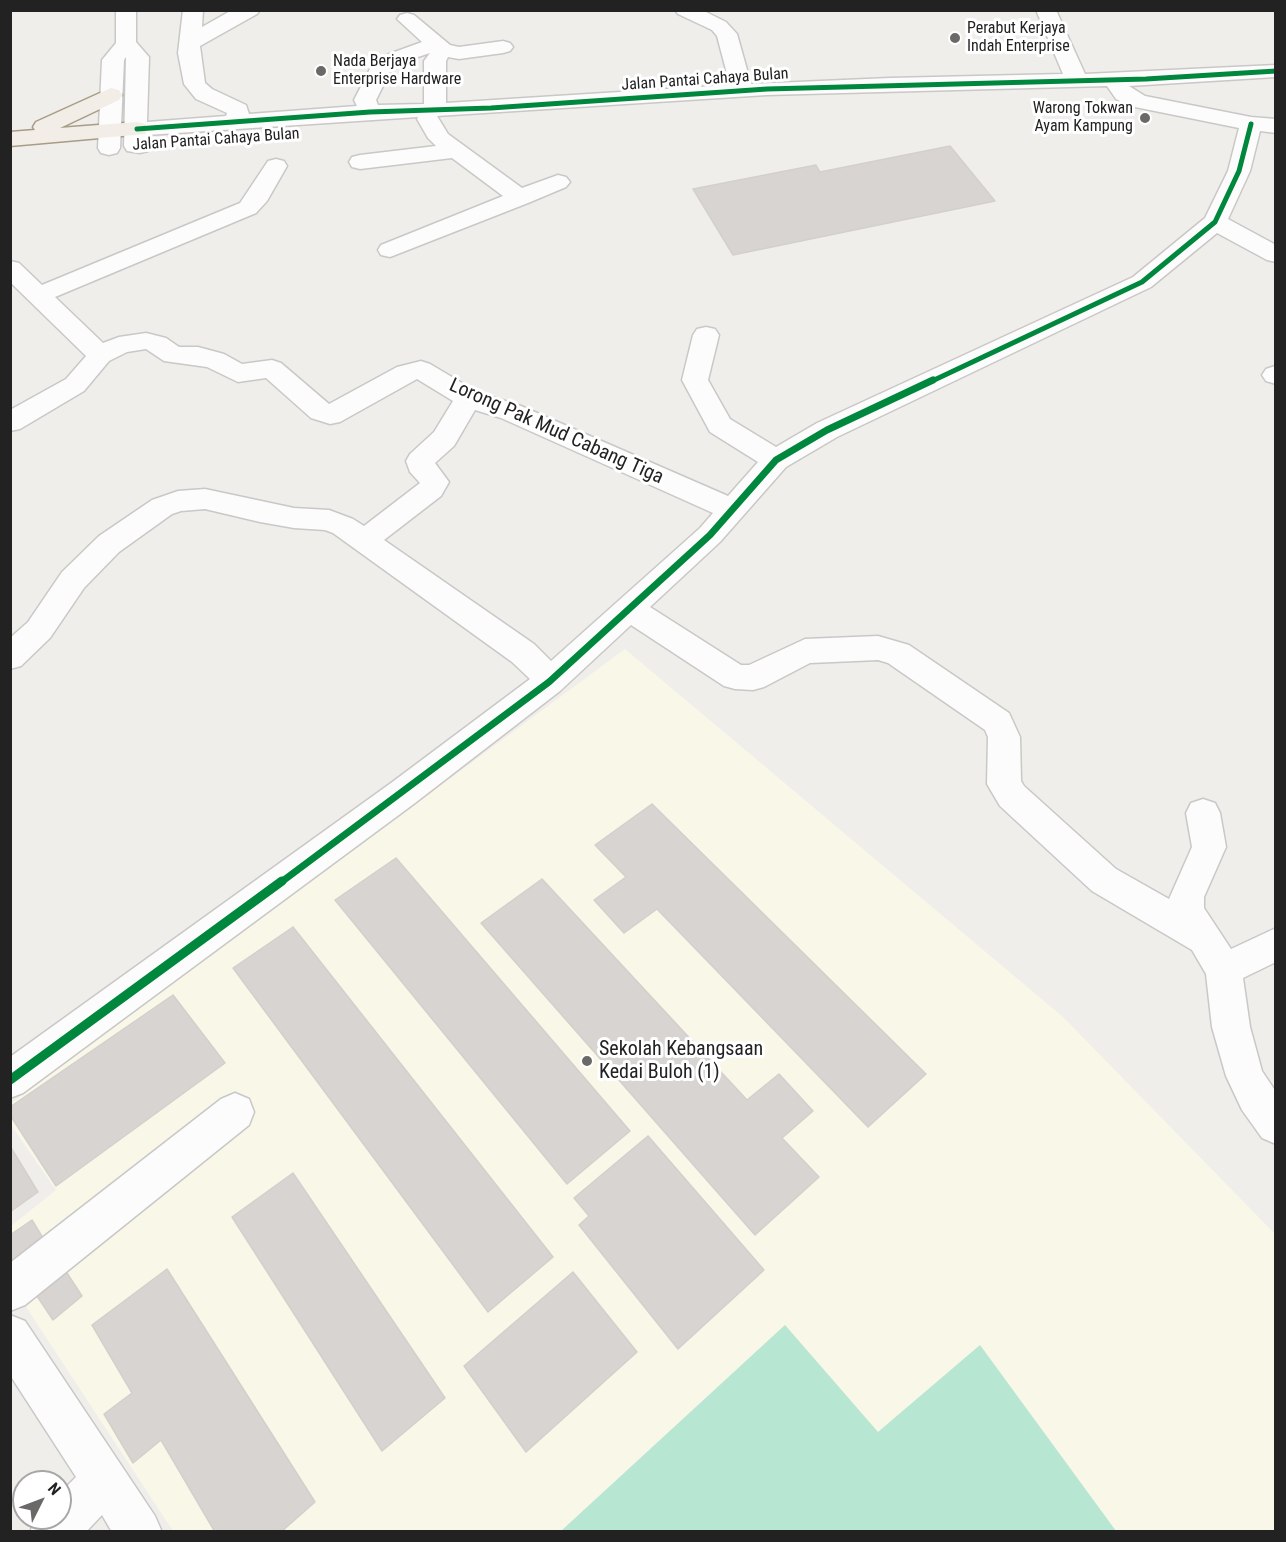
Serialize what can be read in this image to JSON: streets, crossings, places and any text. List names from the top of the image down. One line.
{"streets":{"main road":["Jalan Pantai Cahaya Bulan"],"street":["Lorong Pak Mud Cabang Tiga"]},"places":["Perabut Kerjaya Indah Enterprise","Nada Berjaya Enterprise Hardware","Warong Tokwan Ayam Kampung","Sekolah Kebangsaan Kedai Buloh (1)"],"north":"top right"}
